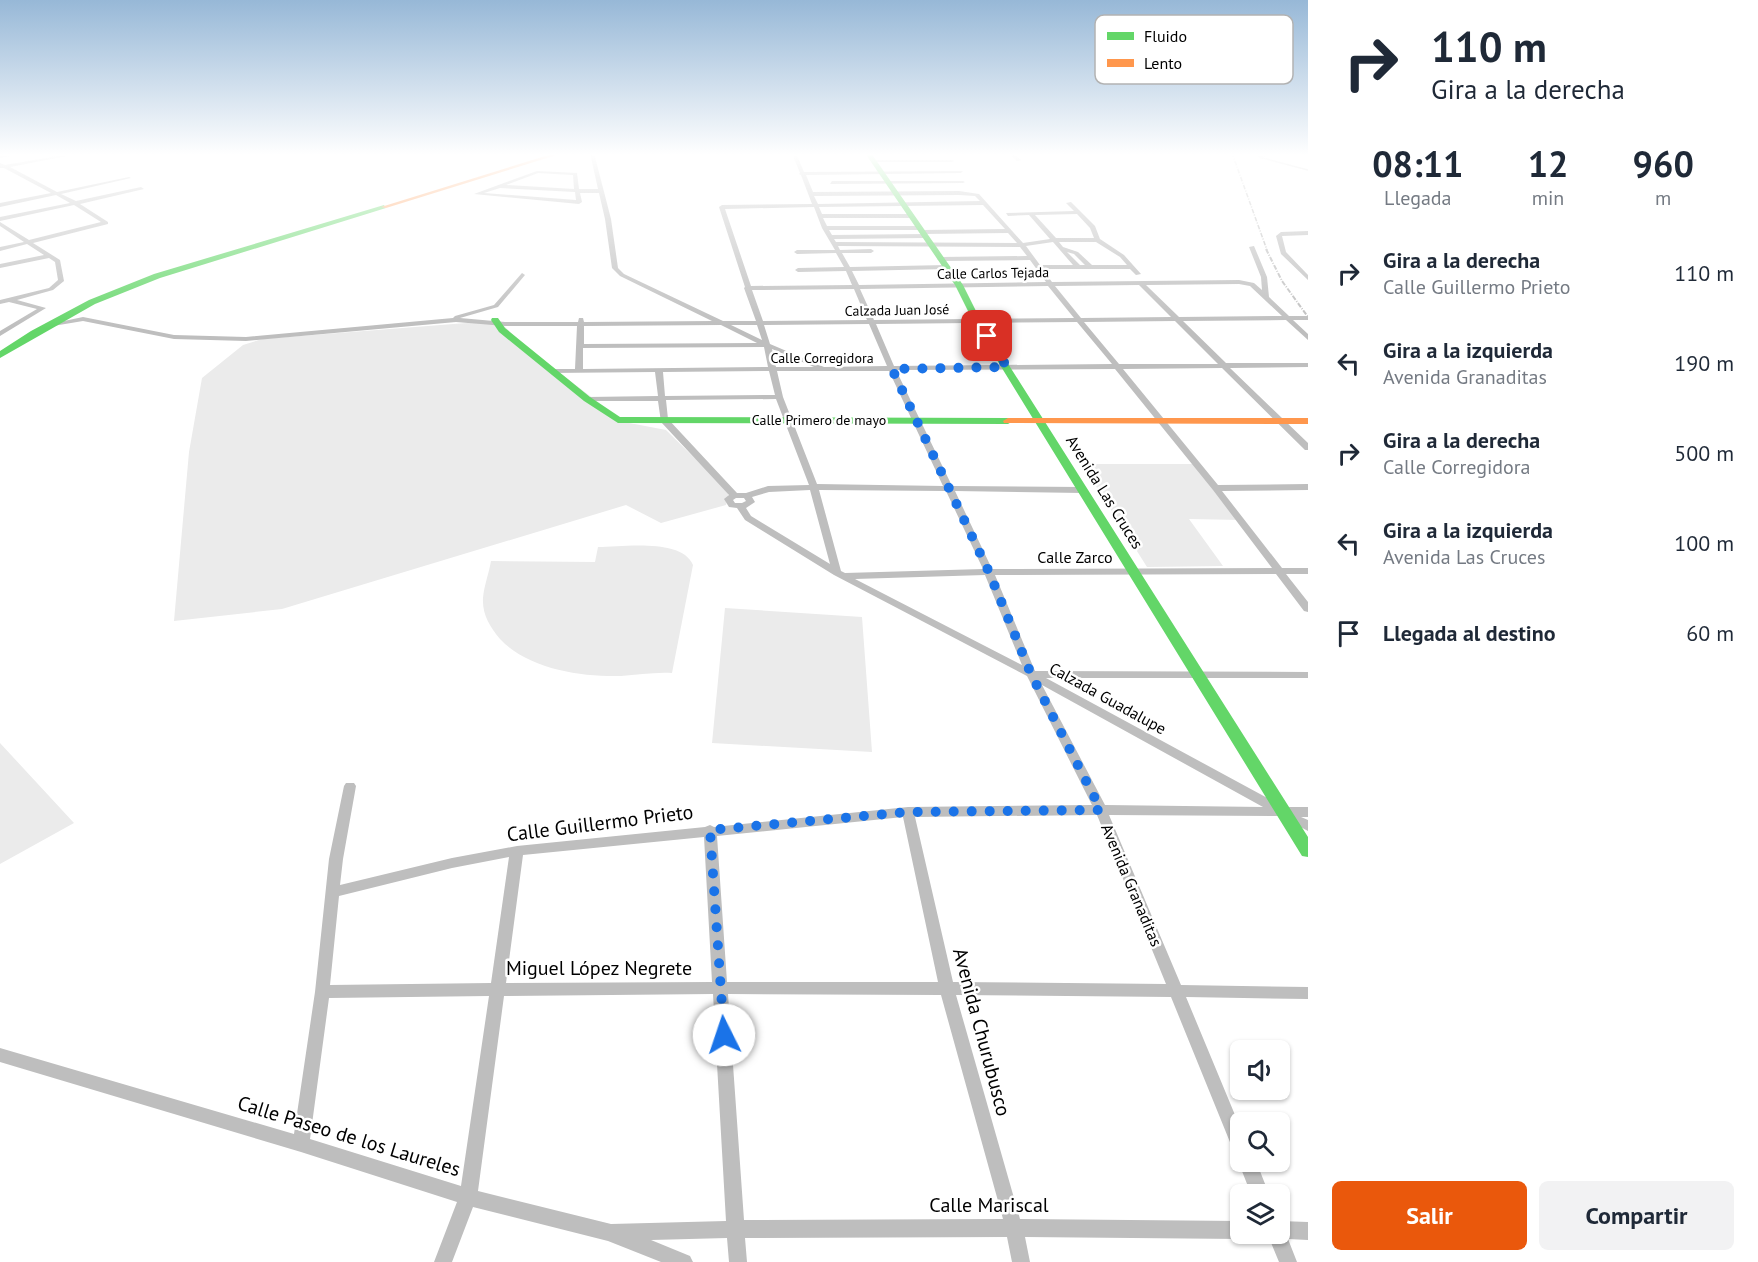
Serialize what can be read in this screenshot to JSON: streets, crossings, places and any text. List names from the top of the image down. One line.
{"streets":{"main road":["Calle Primero de mayo","Avenida Las Cruces"],"street":["Calle Carlos Tejada","Calzada Juan José","Calle Corregidora","Calle Zarco","Calzada Guadalupe","Calle Guillermo Prieto","Avenida Granaditas","Miguel López Negrete","Avenida Churubusco","Calle Paseo de los Laureles","Calle Mariscal"]},"crossings":[["Calle Carlos Tejada","Avenida Las Cruces"],["Calle Carlos Tejada","Avenida Granaditas"],["Calzada Juan José","Avenida Las Cruces"],["Calzada Juan José","Avenida Granaditas"],["Calle Corregidora","Avenida Las Cruces"],["Calle Corregidora","Avenida Granaditas"],["Calle Primero de mayo","Avenida Las Cruces"],["Calle Primero de mayo","Avenida Granaditas"],["Avenida Las Cruces","Calle Zarco"],["Avenida Las Cruces","Calzada Guadalupe"],["Avenida Las Cruces","Calle Guillermo Prieto"],["Calle Zarco","Calzada Guadalupe"],["Calle Zarco","Avenida Granaditas"],["Calzada Guadalupe","Calle Guillermo Prieto"],["Calzada Guadalupe","Avenida Granaditas"],["Calle Guillermo Prieto","Avenida Granaditas"],["Calle Guillermo Prieto","Avenida Churubusco"],["Avenida Granaditas","Miguel López Negrete"],["Miguel López Negrete","Avenida Churubusco"],["Avenida Churubusco","Calle Mariscal"],["Calle Paseo de los Laureles","Calle Mariscal"]],"legend":["Fluido","Lento"],"page":{"turn":["110 m","Gira a la derecha"],"eta":["08:11","Llegada","12","min","960","m"],"list":[{"name":"Gira a la derecha","note":"Calle Guillermo Prieto","value":"110 m"},{"name":"Gira a la izquierda","note":"Avenida Granaditas","value":"190 m"},{"name":"Gira a la derecha","note":"Calle Corregidora","value":"500 m"},{"name":"Gira a la izquierda","note":"Avenida Las Cruces","value":"100 m"},{"name":"Llegada al destino","value":"60 m"}],"buttons":["Salir","Compartir"]}}
